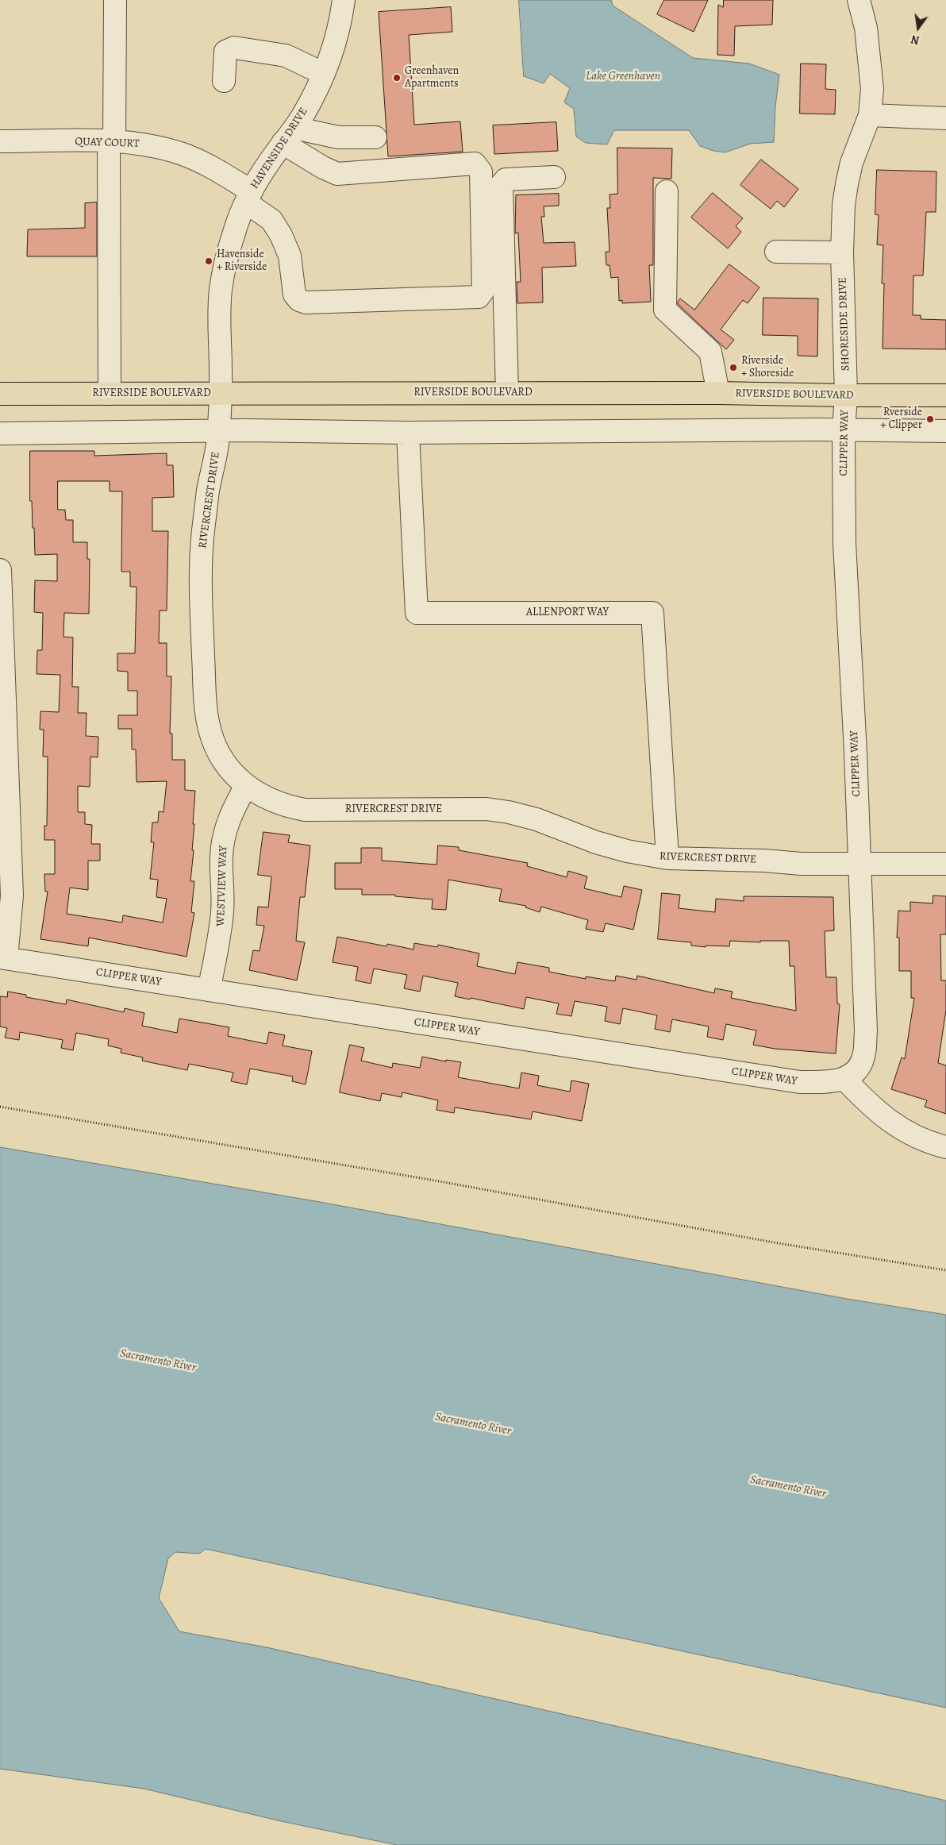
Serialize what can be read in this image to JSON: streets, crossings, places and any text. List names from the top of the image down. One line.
{"streets":{"main road":["RIVERSIDE BOULEVARD"],"street":["QUAY COURT","HAVENSIDE DRIVE","SHORESIDE DRIVE","CLIPPER WAY","RIVERCREST DRIVE","ALLENPORT WAY","WESTVIEW WAY"]},"crossings":[["QUAY COURT","HAVENSIDE DRIVE"],["HAVENSIDE DRIVE","RIVERSIDE BOULEVARD"],["HAVENSIDE DRIVE","RIVERCREST DRIVE"],["SHORESIDE DRIVE","RIVERSIDE BOULEVARD"],["SHORESIDE DRIVE","CLIPPER WAY"],["RIVERSIDE BOULEVARD","CLIPPER WAY"],["RIVERSIDE BOULEVARD","RIVERCREST DRIVE"],["CLIPPER WAY","RIVERCREST DRIVE"],["CLIPPER WAY","WESTVIEW WAY"],["RIVERCREST DRIVE","ALLENPORT WAY"],["RIVERCREST DRIVE","WESTVIEW WAY"]],"water":["Lake Greenhaven","Sacramento River"],"places":["Greenhaven Apartments","Havenside + Riverside","Riverside + Shoreside","Rverside + Clipper"],"north":"bottom"}
